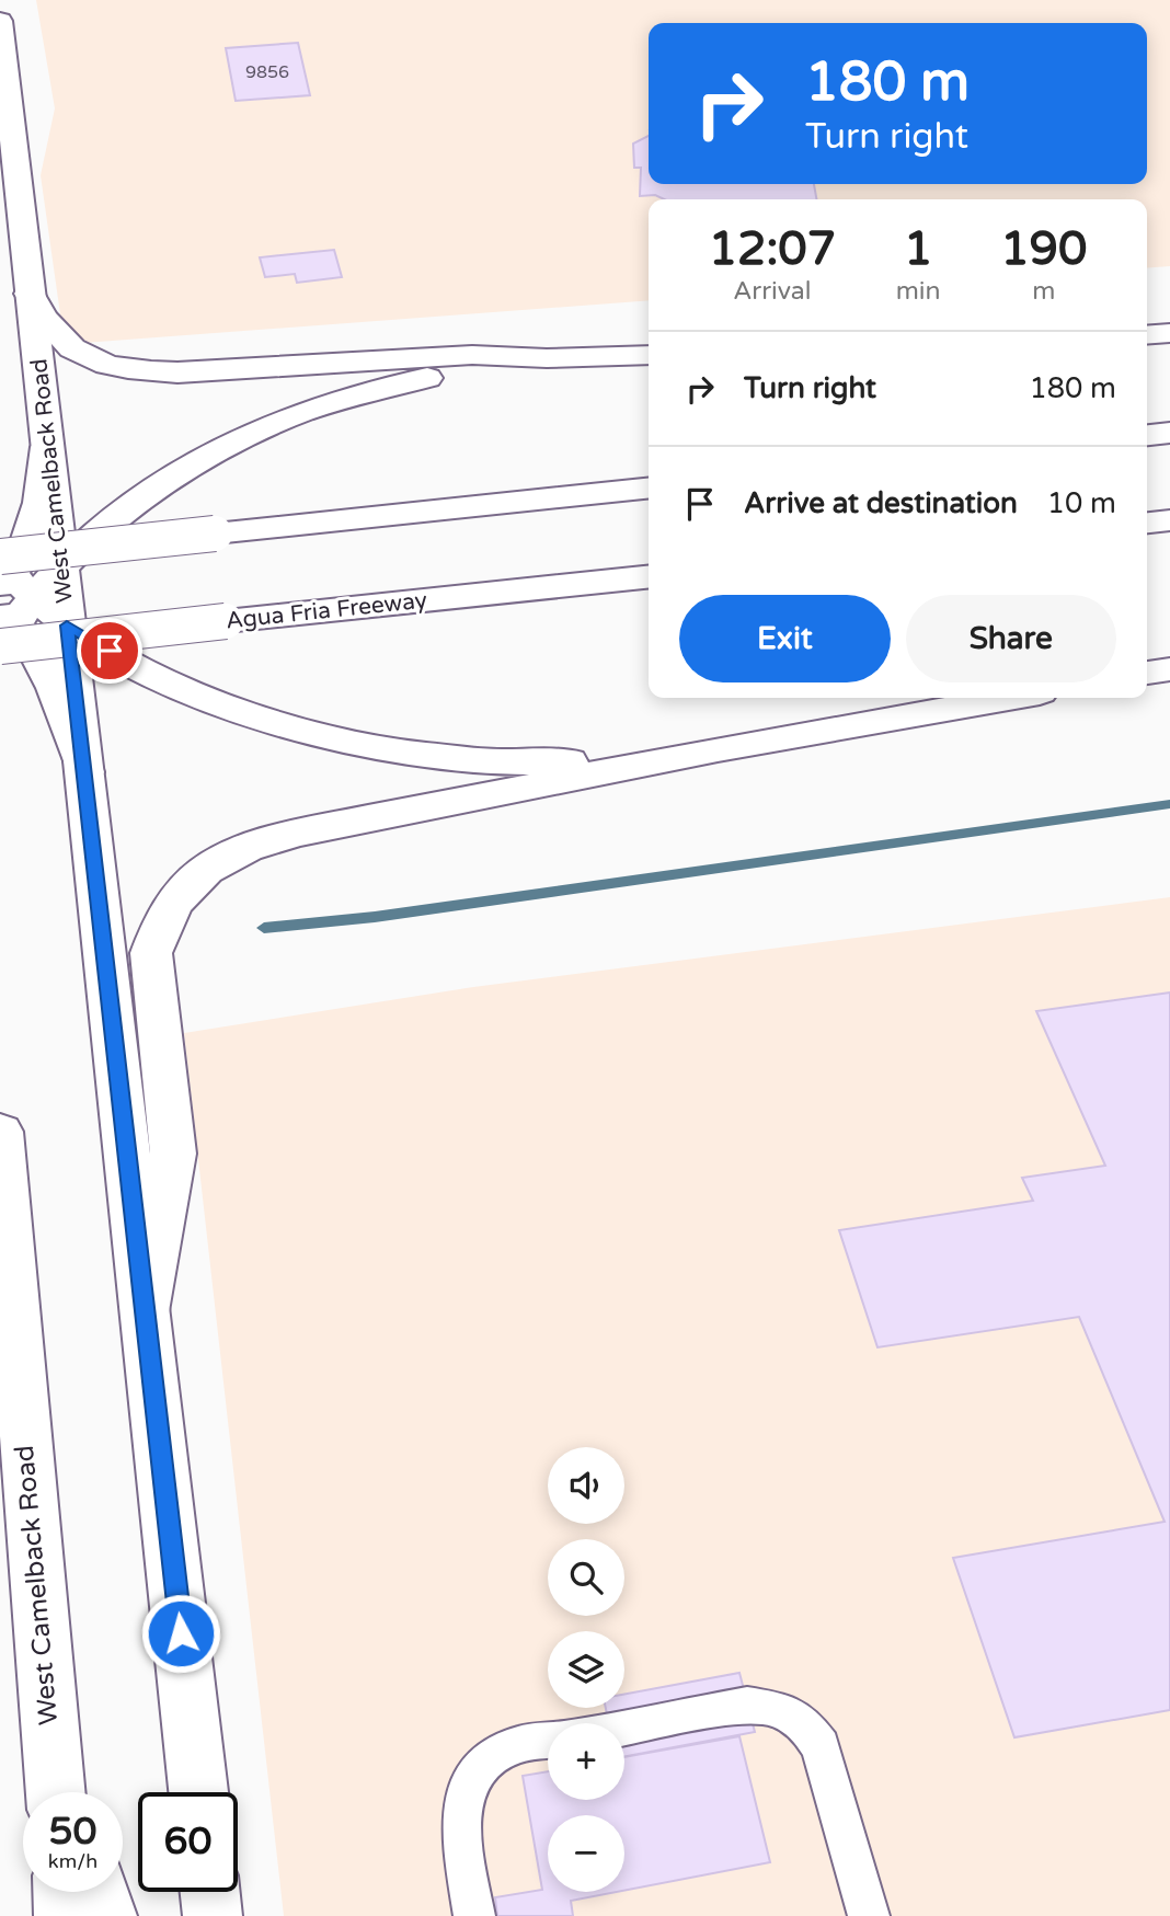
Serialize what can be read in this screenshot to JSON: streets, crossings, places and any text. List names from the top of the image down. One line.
{"streets":{"main road":["West Camelback Road","Agua Fria Freeway"]},"house_numbers":["9856"],"page":{"turn":["180 m","Turn right"],"eta":["12:07","Arrival","1","min","190","m"],"list":[{"name":"Turn right","value":"180 m"},{"name":"Arrive at destination","value":"10 m"}],"buttons":["Exit","Share"],"map_buttons":["+","−"],"speed":"50 km/h","limit":"60"}}
